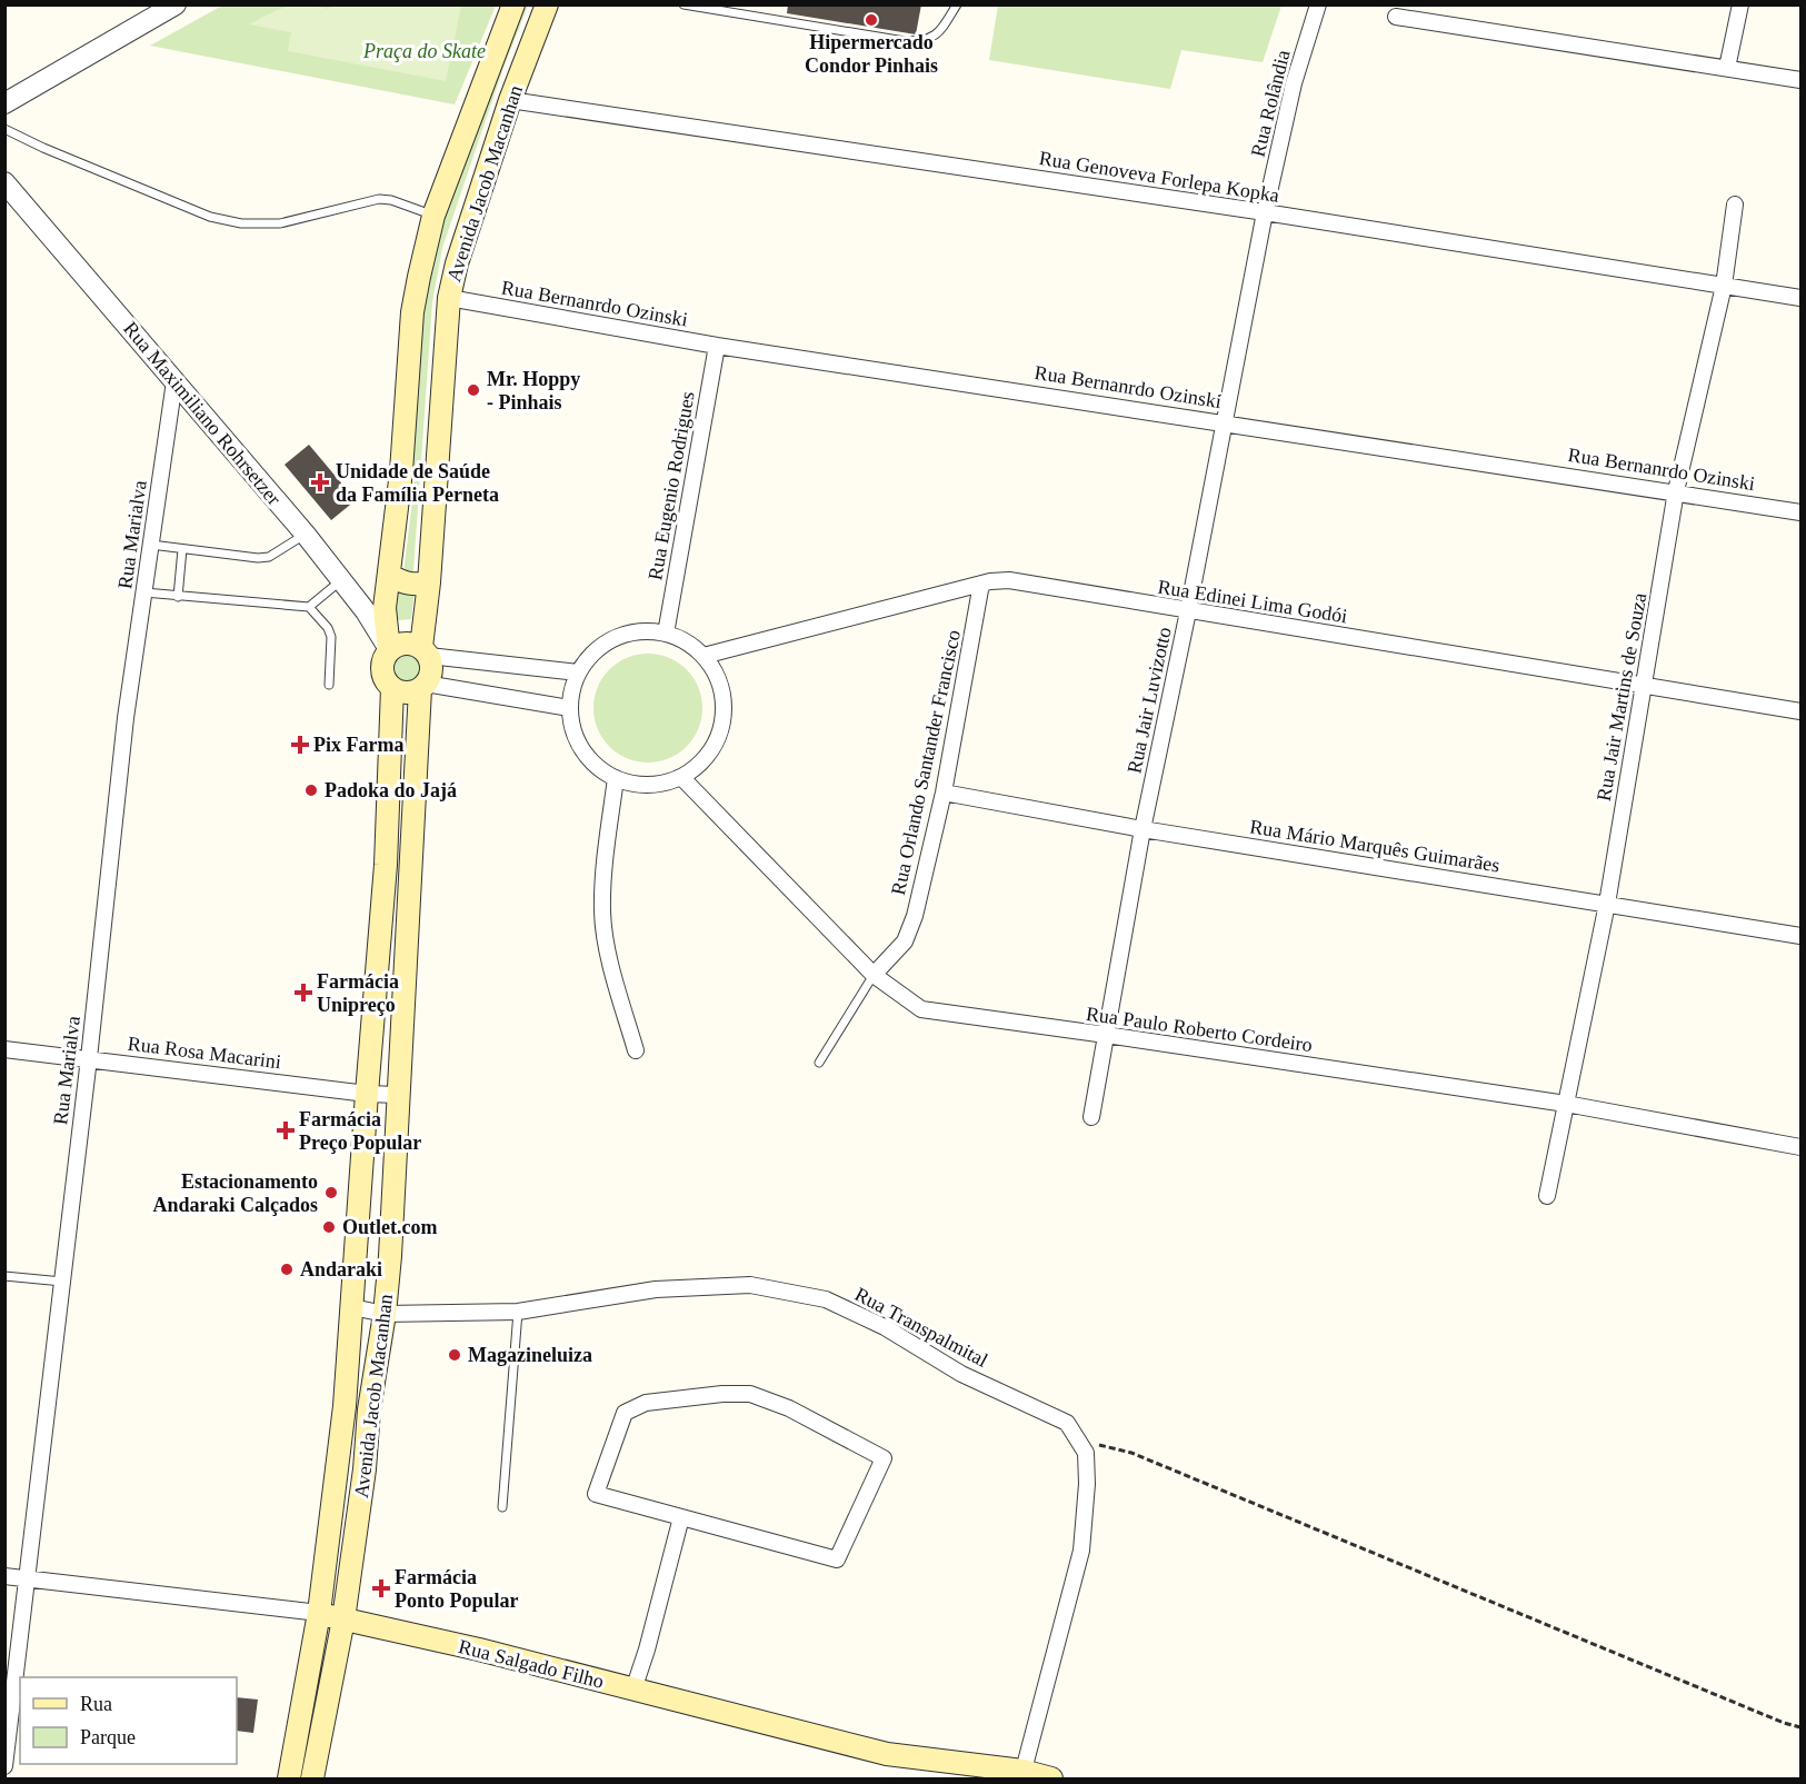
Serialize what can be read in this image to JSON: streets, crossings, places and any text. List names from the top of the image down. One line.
{"streets":{"main road":["Avenida Jacob Macanhan","Rua Salgado Filho"],"street":["Rua Rolândia","Rua Genoveva Forlepa Kopka","Rua Bernanrdo Ozinski","Rua Maximiliano Rohrsetzer","Rua Eugenio Rodrigues","Rua Marialva","Rua Edinei Lima Godói","Rua Jair Martins de Souza","Rua Jair Luvizotto","Rua Orlando Santander Francisco","Rua Mário Marquês Guimarães","Rua Paulo Roberto Cordeiro","Rua Rosa Macarini","Rua Transpalmital"]},"crossings":[["Rua Rolândia","Rua Genoveva Forlepa Kopka"],["Rua Rolândia","Rua Jair Luvizotto"],["Rua Genoveva Forlepa Kopka","Avenida Jacob Macanhan"],["Rua Genoveva Forlepa Kopka","Rua Jair Martins de Souza"],["Rua Genoveva Forlepa Kopka","Rua Jair Luvizotto"],["Avenida Jacob Macanhan","Rua Bernanrdo Ozinski"],["Avenida Jacob Macanhan","Rua Maximiliano Rohrsetzer"],["Avenida Jacob Macanhan","Rua Rosa Macarini"],["Avenida Jacob Macanhan","Rua Transpalmital"],["Avenida Jacob Macanhan","Rua Salgado Filho"],["Rua Bernanrdo Ozinski","Rua Eugenio Rodrigues"],["Rua Bernanrdo Ozinski","Rua Jair Martins de Souza"],["Rua Bernanrdo Ozinski","Rua Jair Luvizotto"],["Rua Maximiliano Rohrsetzer","Rua Marialva"],["Rua Eugenio Rodrigues","Rua Edinei Lima Godói"],["Rua Eugenio Rodrigues","Rua Paulo Roberto Cordeiro"],["Rua Marialva","Rua Rosa Macarini"],["Rua Marialva","Rua Salgado Filho"],["Rua Edinei Lima Godói","Rua Jair Martins de Souza"],["Rua Edinei Lima Godói","Rua Jair Luvizotto"],["Rua Edinei Lima Godói","Rua Orlando Santander Francisco"],["Rua Edinei Lima Godói","Rua Paulo Roberto Cordeiro"],["Rua Jair Martins de Souza","Rua Mário Marquês Guimarães"],["Rua Jair Martins de Souza","Rua Paulo Roberto Cordeiro"],["Rua Jair Luvizotto","Rua Mário Marquês Guimarães"],["Rua Jair Luvizotto","Rua Paulo Roberto Cordeiro"],["Rua Orlando Santander Francisco","Rua Mário Marquês Guimarães"],["Rua Orlando Santander Francisco","Rua Paulo Roberto Cordeiro"],["Rua Transpalmital","Rua Salgado Filho"]],"parks":["Praça do Skate"],"places":{"other":["Hipermercado Condor Pinhais","Mr. Hoppy - Pinhais","Padoka do Jajá","Estacionamento Andaraki Calçados","Outlet.com","Andaraki","Magazineluiza"],"health":["Unidade de Saúde da Família Perneta","Pix Farma","Farmácia Unipreço","Farmácia Preço Popular","Farmácia Ponto Popular"]},"legend":["Rua","Parque"]}
